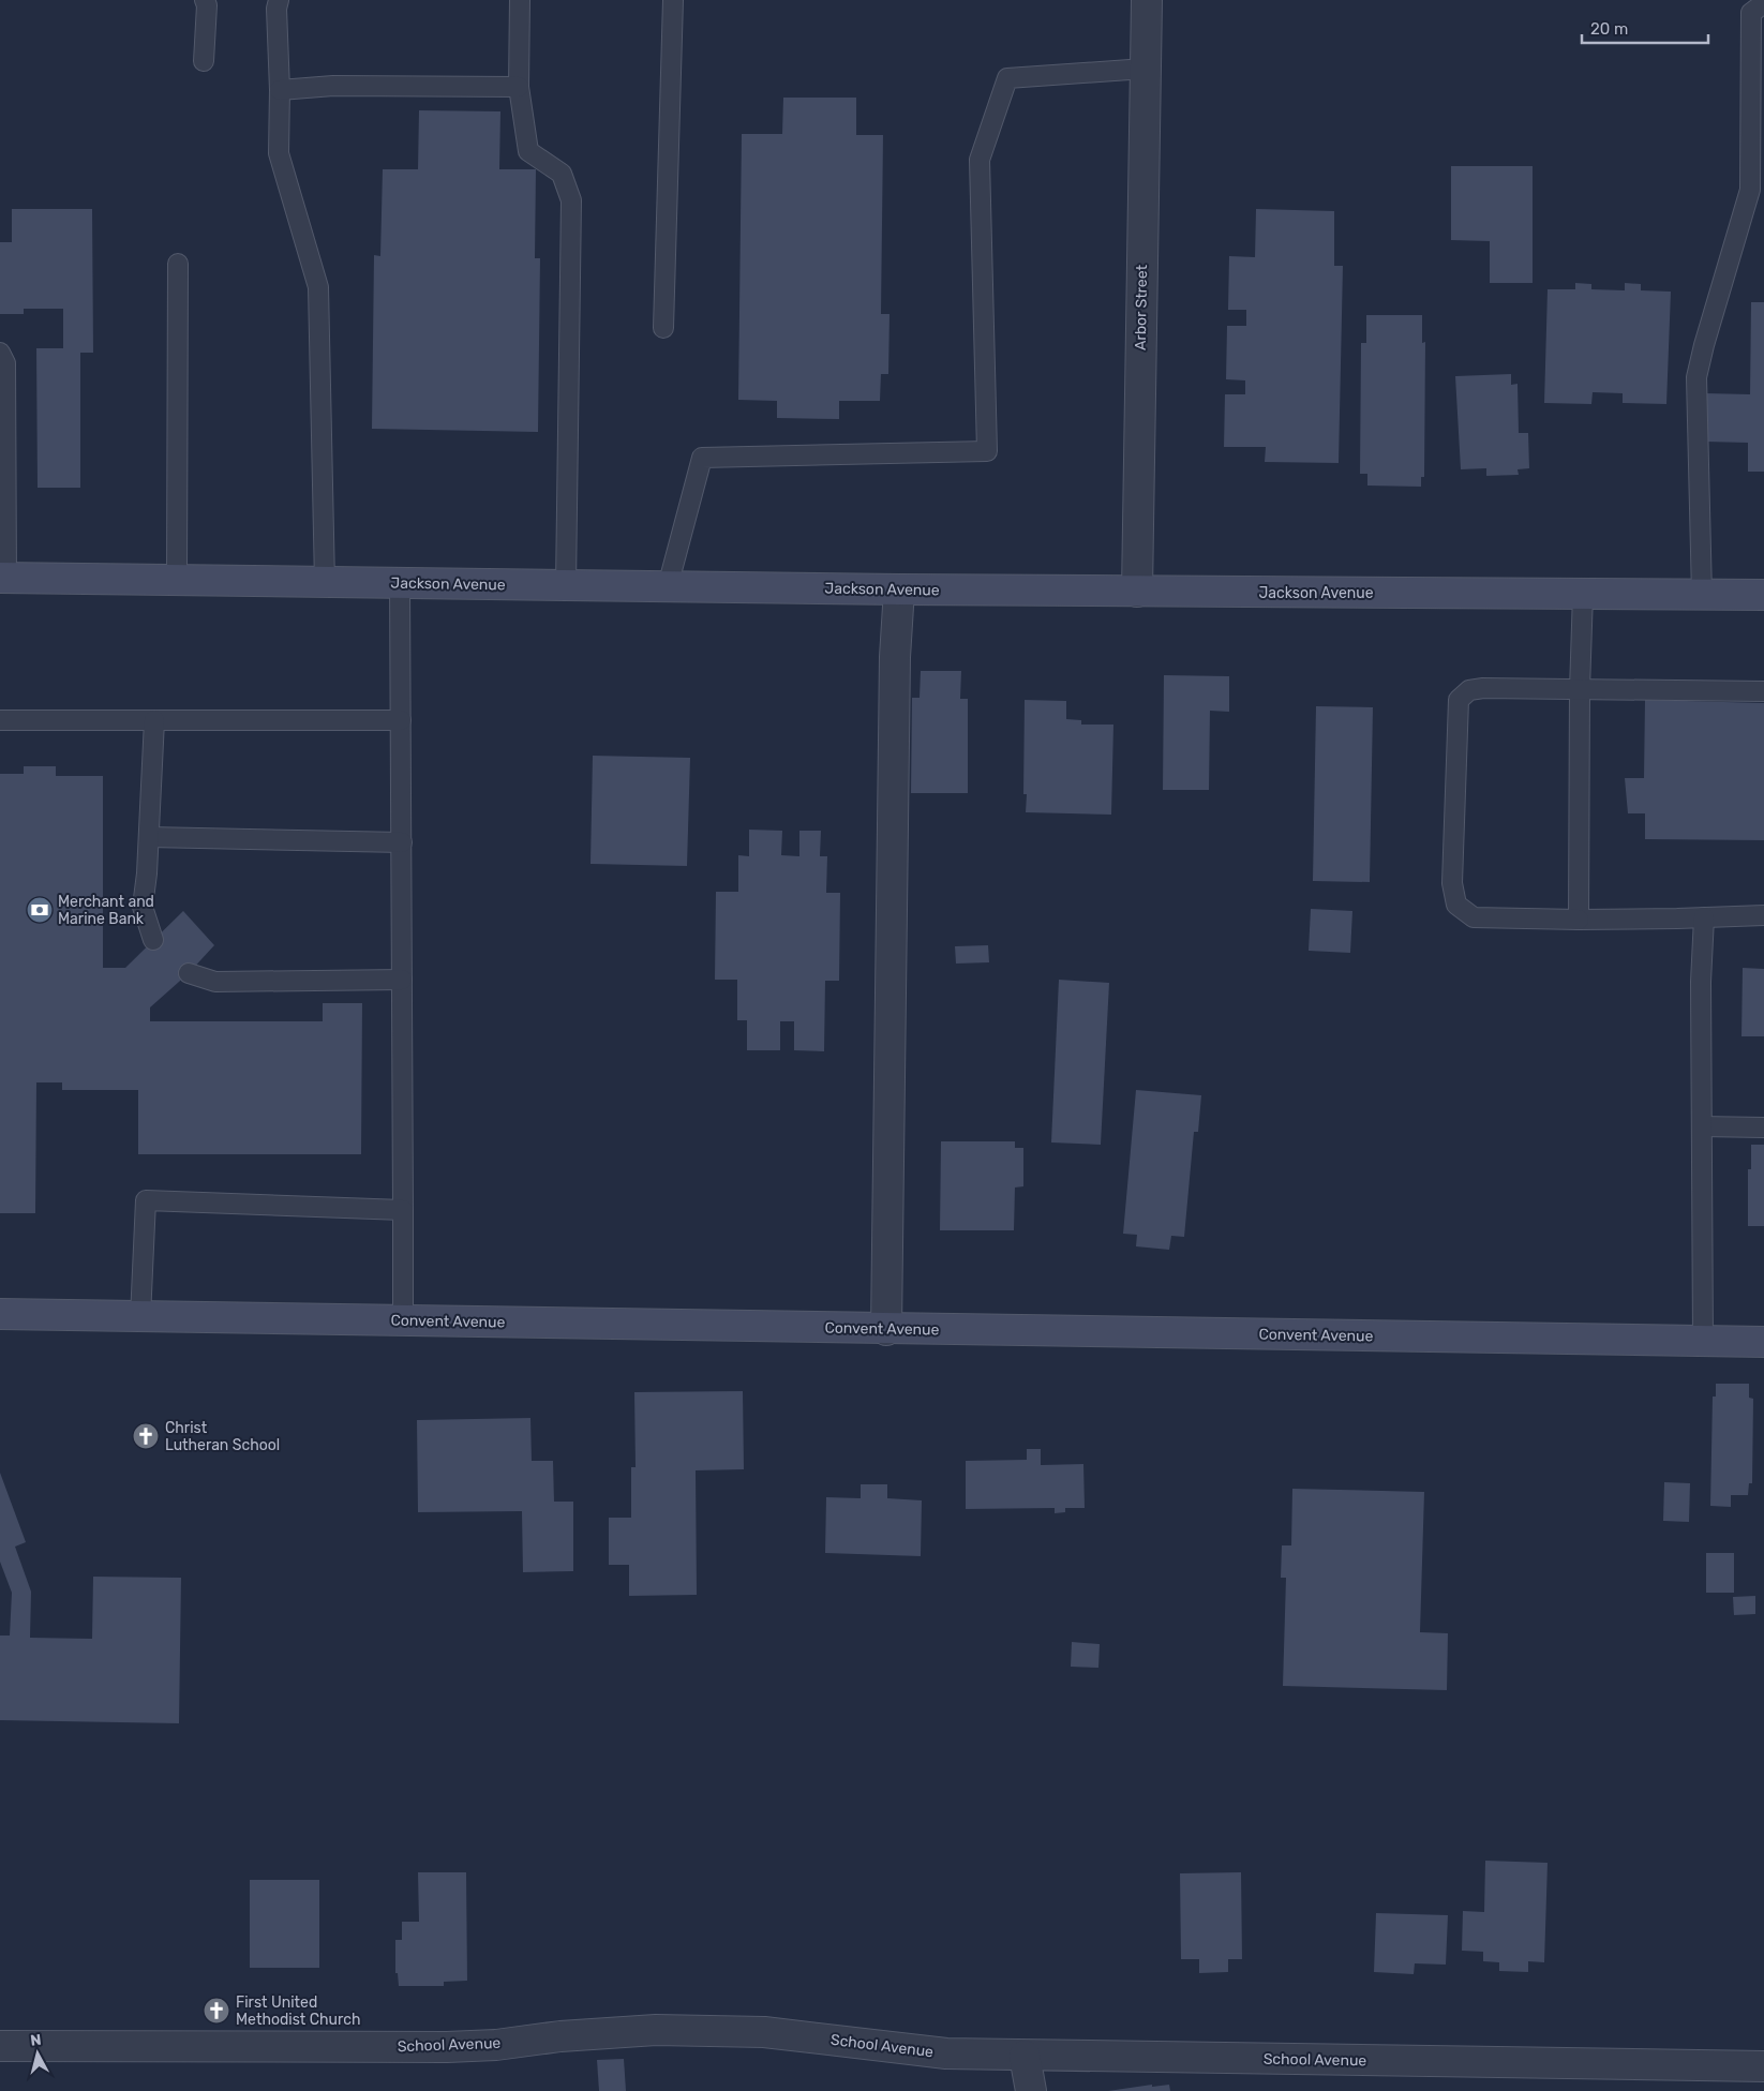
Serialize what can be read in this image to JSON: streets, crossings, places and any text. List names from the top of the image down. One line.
{"streets":{"street":["Arbor Street","Jackson Avenue","Convent Avenue","School Avenue"]},"crossings":[["Arbor Street","Jackson Avenue"]],"places":{"bank":["Merchant and Marine Bank"],"church":["Christ Lutheran School","First United Methodist Church"]},"scale_bar":"20 m","north":"top"}
